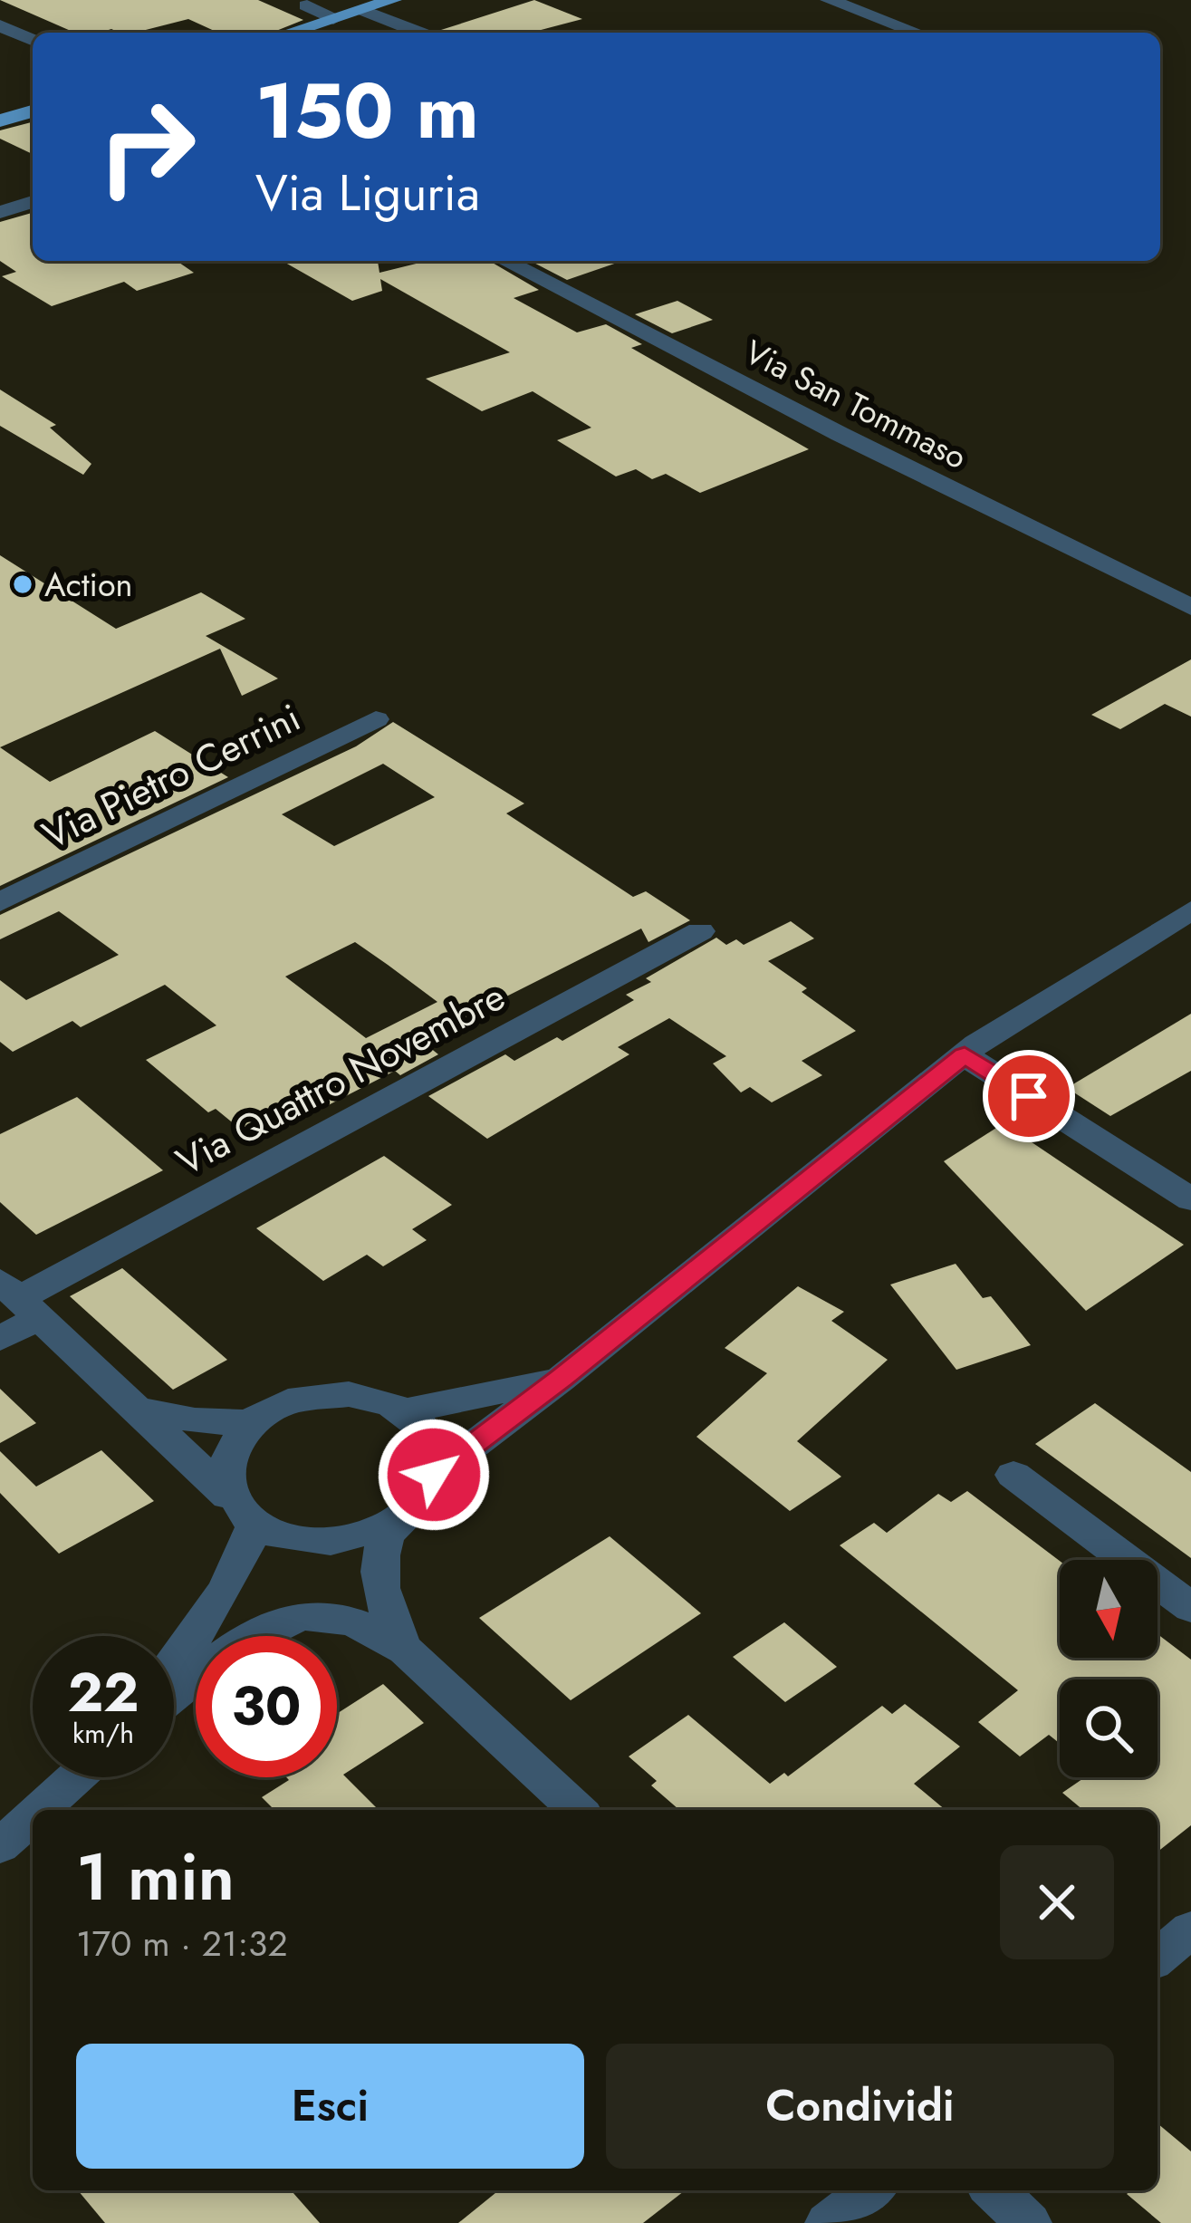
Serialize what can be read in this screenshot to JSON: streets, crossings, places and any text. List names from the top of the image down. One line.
{"streets":{"street":["Via San Tommaso","Via Pietro Cerrini","Via Quattro Novembre"]},"places":["Action"],"north":"bottom","page":{"turn":["150 m","Via Liguria"],"speed":"22 km/h","limit":"30","heading":["1 min","170 m · 21:32"],"buttons":["Esci","Condividi"]}}
